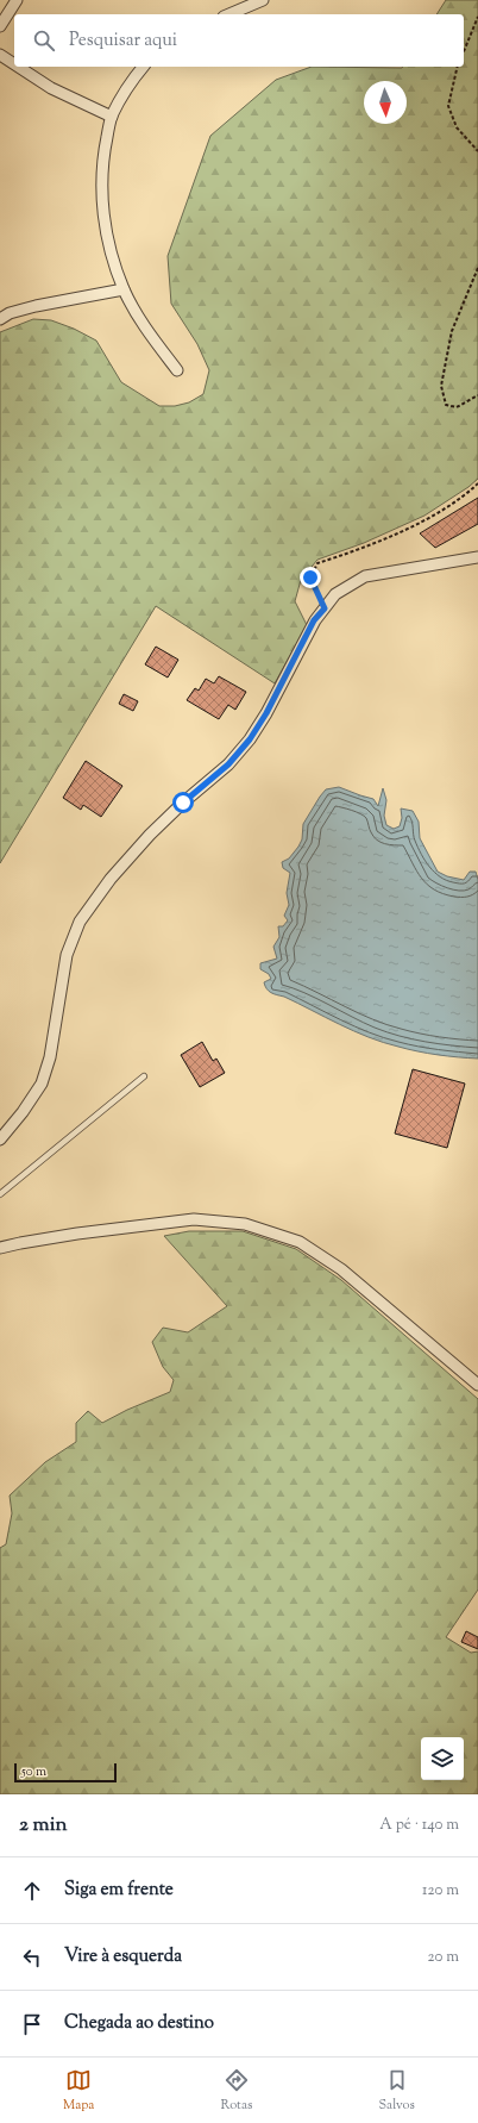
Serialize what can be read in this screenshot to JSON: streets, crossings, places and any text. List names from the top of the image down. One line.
{"scale_bar":"50 m","north":"bottom","page":{"search":"Pesquisar aqui","scale":"50 m","heading":["2 min","A pé · 140 m"],"list":[["Siga em frente","120 m"],["Vire à esquerda","20 m"],"Chegada ao destino"],"nav":["Mapa","Rotas","Salvos"]}}
